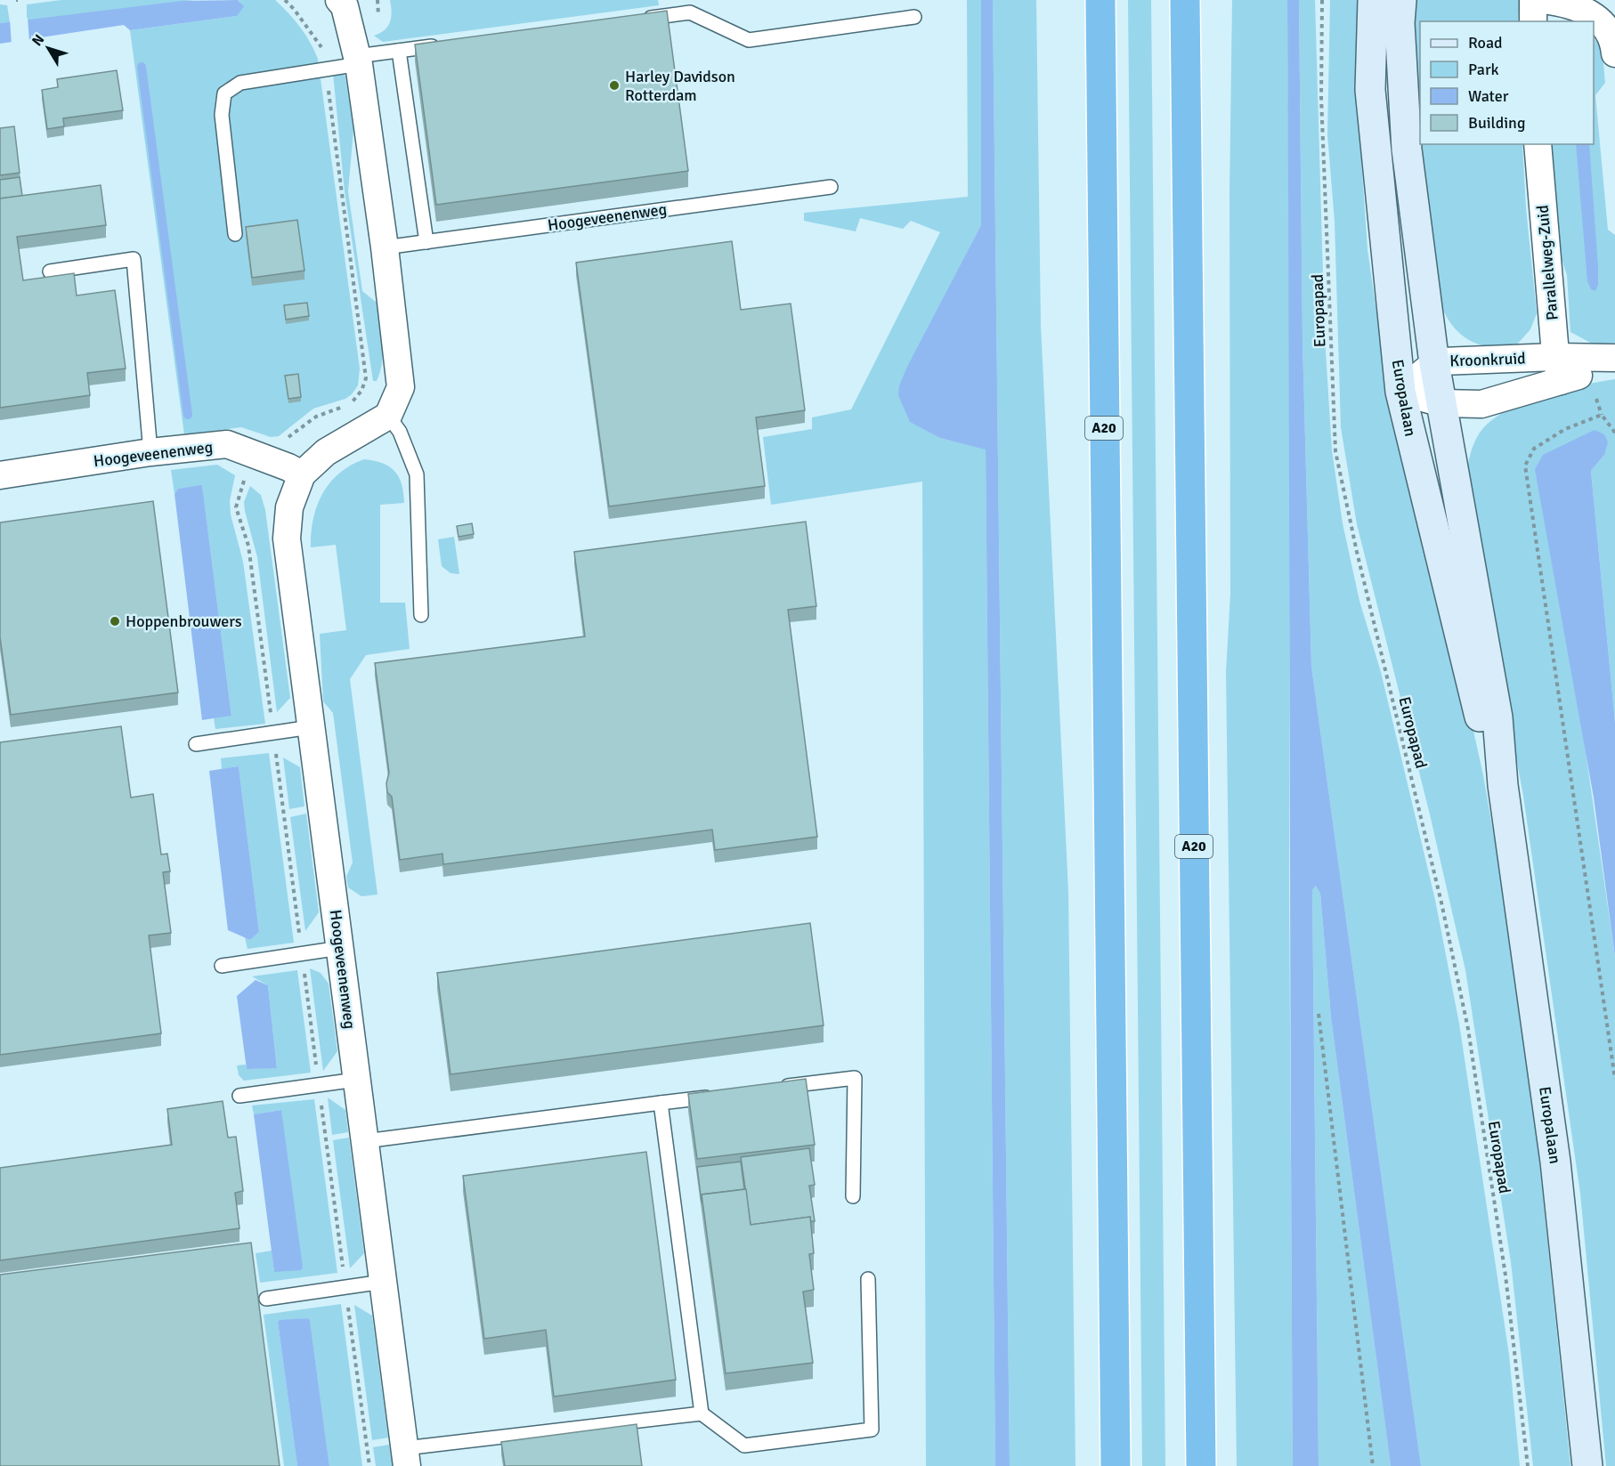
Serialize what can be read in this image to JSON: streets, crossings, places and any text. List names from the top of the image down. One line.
{"streets":{"highway":["A20"],"main road":["Europalaan"],"street":["Hoogeveenenweg","Parallelweg-Zuid","Kroonkruid"],"path":["Europapad"]},"crossings":[["Parallelweg-Zuid","Kroonkruid"],["Kroonkruid","Europalaan"]],"places":["Harley Davidson Rotterdam","Hoppenbrouwers"],"legend":["Road","Park","Water","Building"],"north":"top left"}
